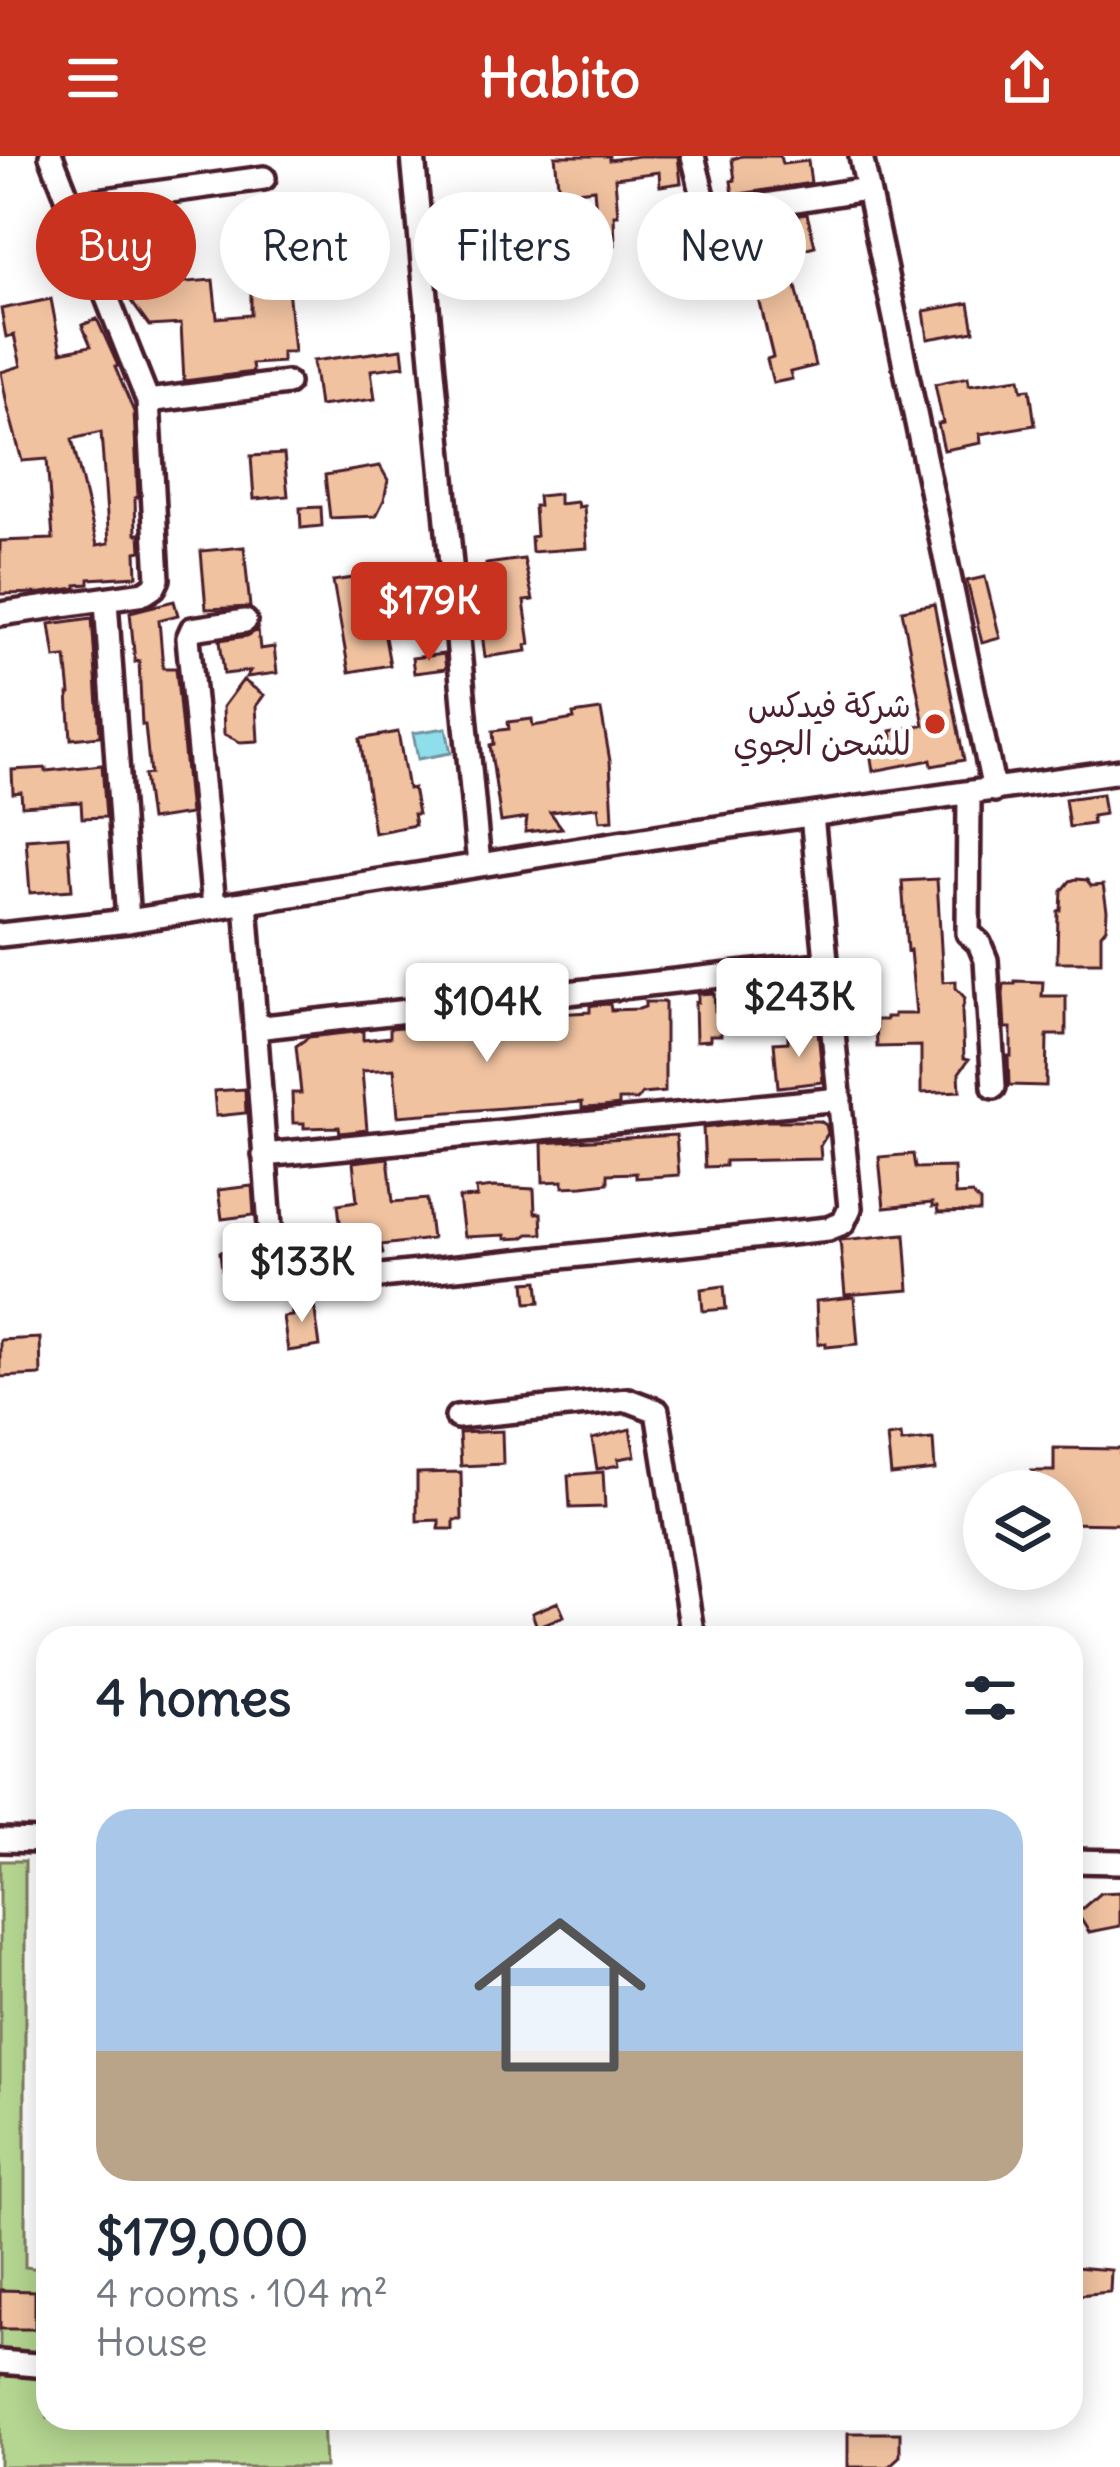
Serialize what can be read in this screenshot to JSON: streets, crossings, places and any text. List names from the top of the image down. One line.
{"places":["شركة فيدكس للشحن الجوي"],"page":{"header":"Habito","chip":["Buy","Rent","Filters","New"],"price":["$179K","$243K","$104K","$133K"],"heading":"4 homes","list":[{"name":"$179,000","note":"4 rooms · 104 m² · House"}]}}
